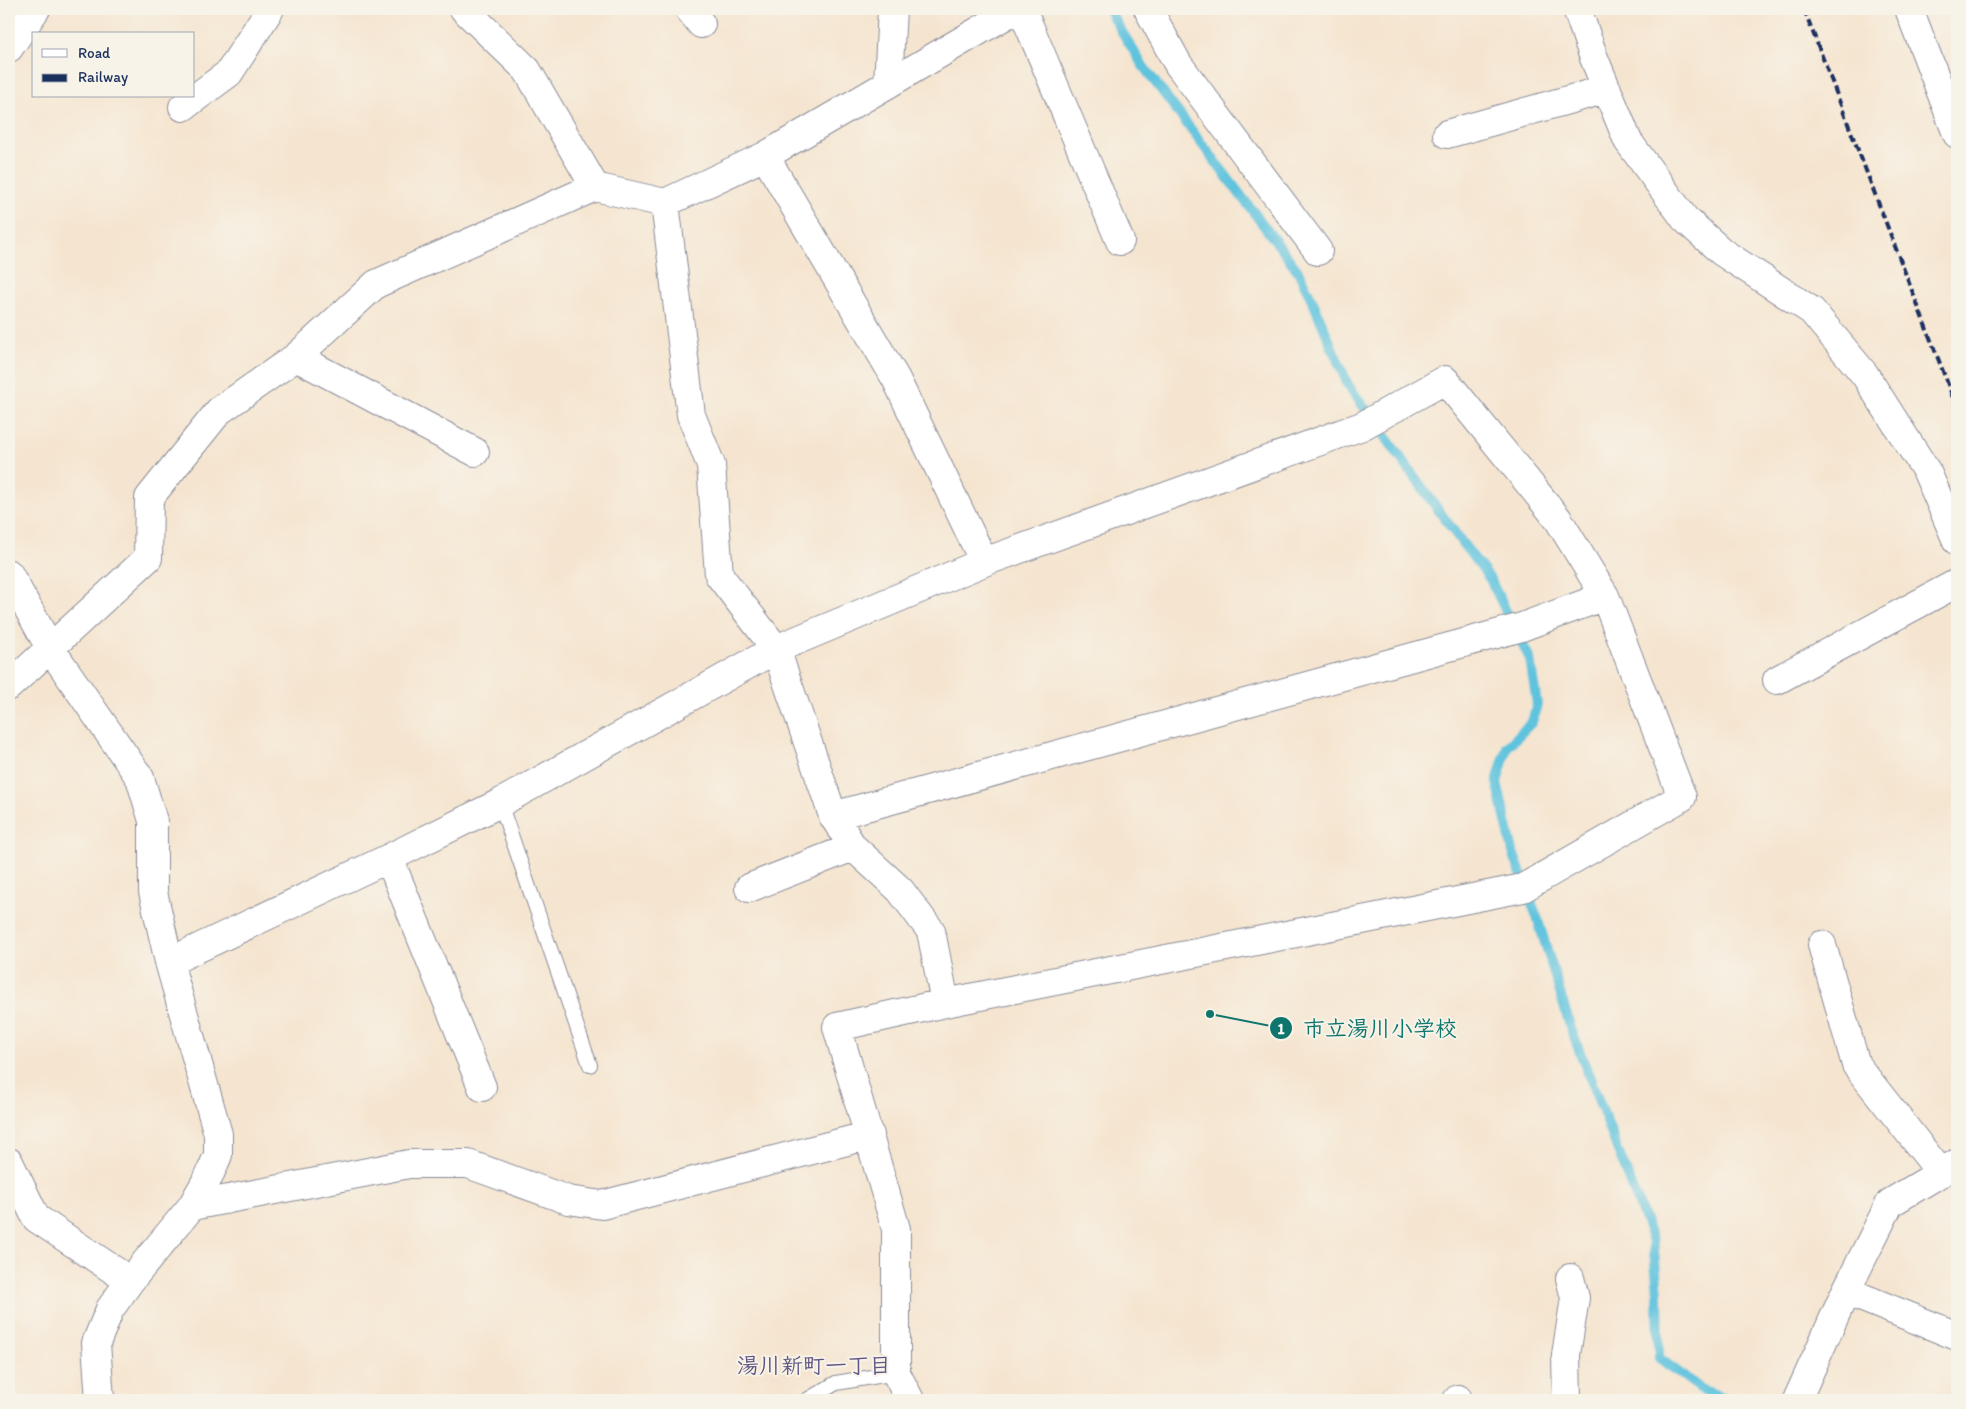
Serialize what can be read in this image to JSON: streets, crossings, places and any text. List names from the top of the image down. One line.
{"districts":["湯川新町一丁目"],"places":["市立湯川小学校"],"legend":["Road","Railway"]}
